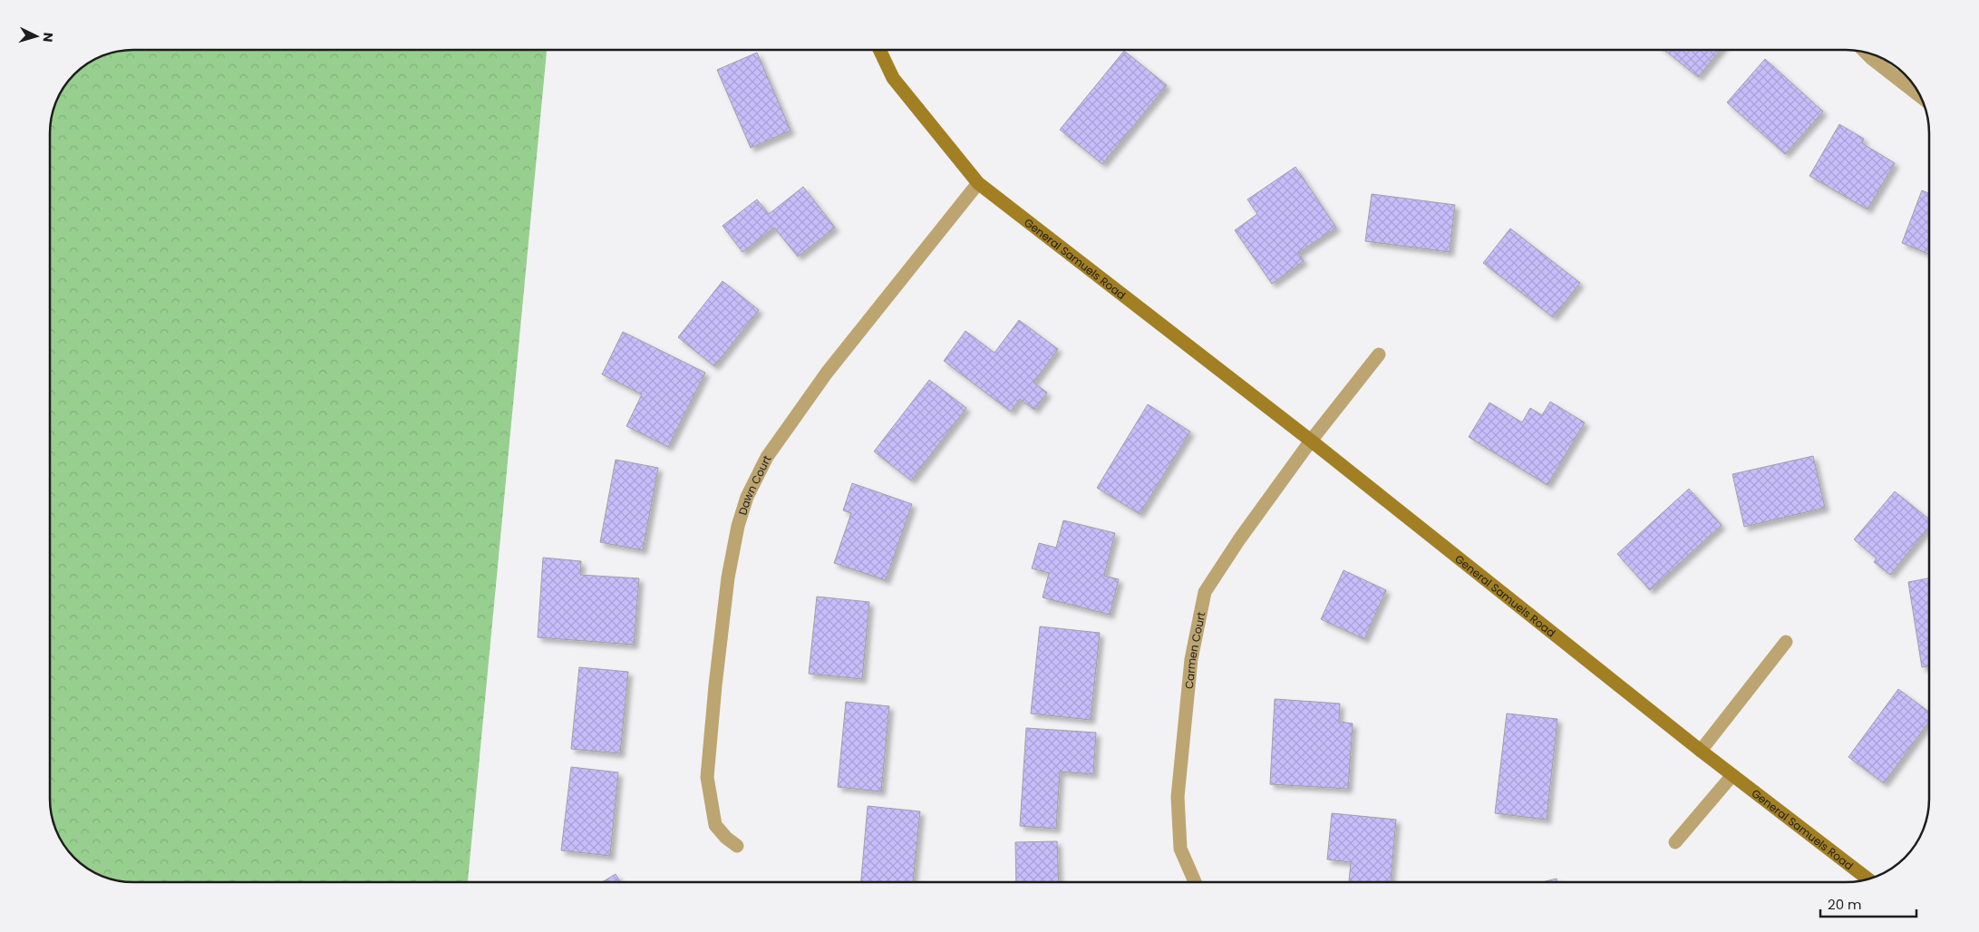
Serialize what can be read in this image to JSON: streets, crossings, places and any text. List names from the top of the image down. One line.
{"streets":{"street":["General Samuels Road","Dawn Court","Carmen Court"]},"crossings":[["General Samuels Road","Dawn Court"],["General Samuels Road","Carmen Court"]],"scale_bar":"20 m","north":"right"}
